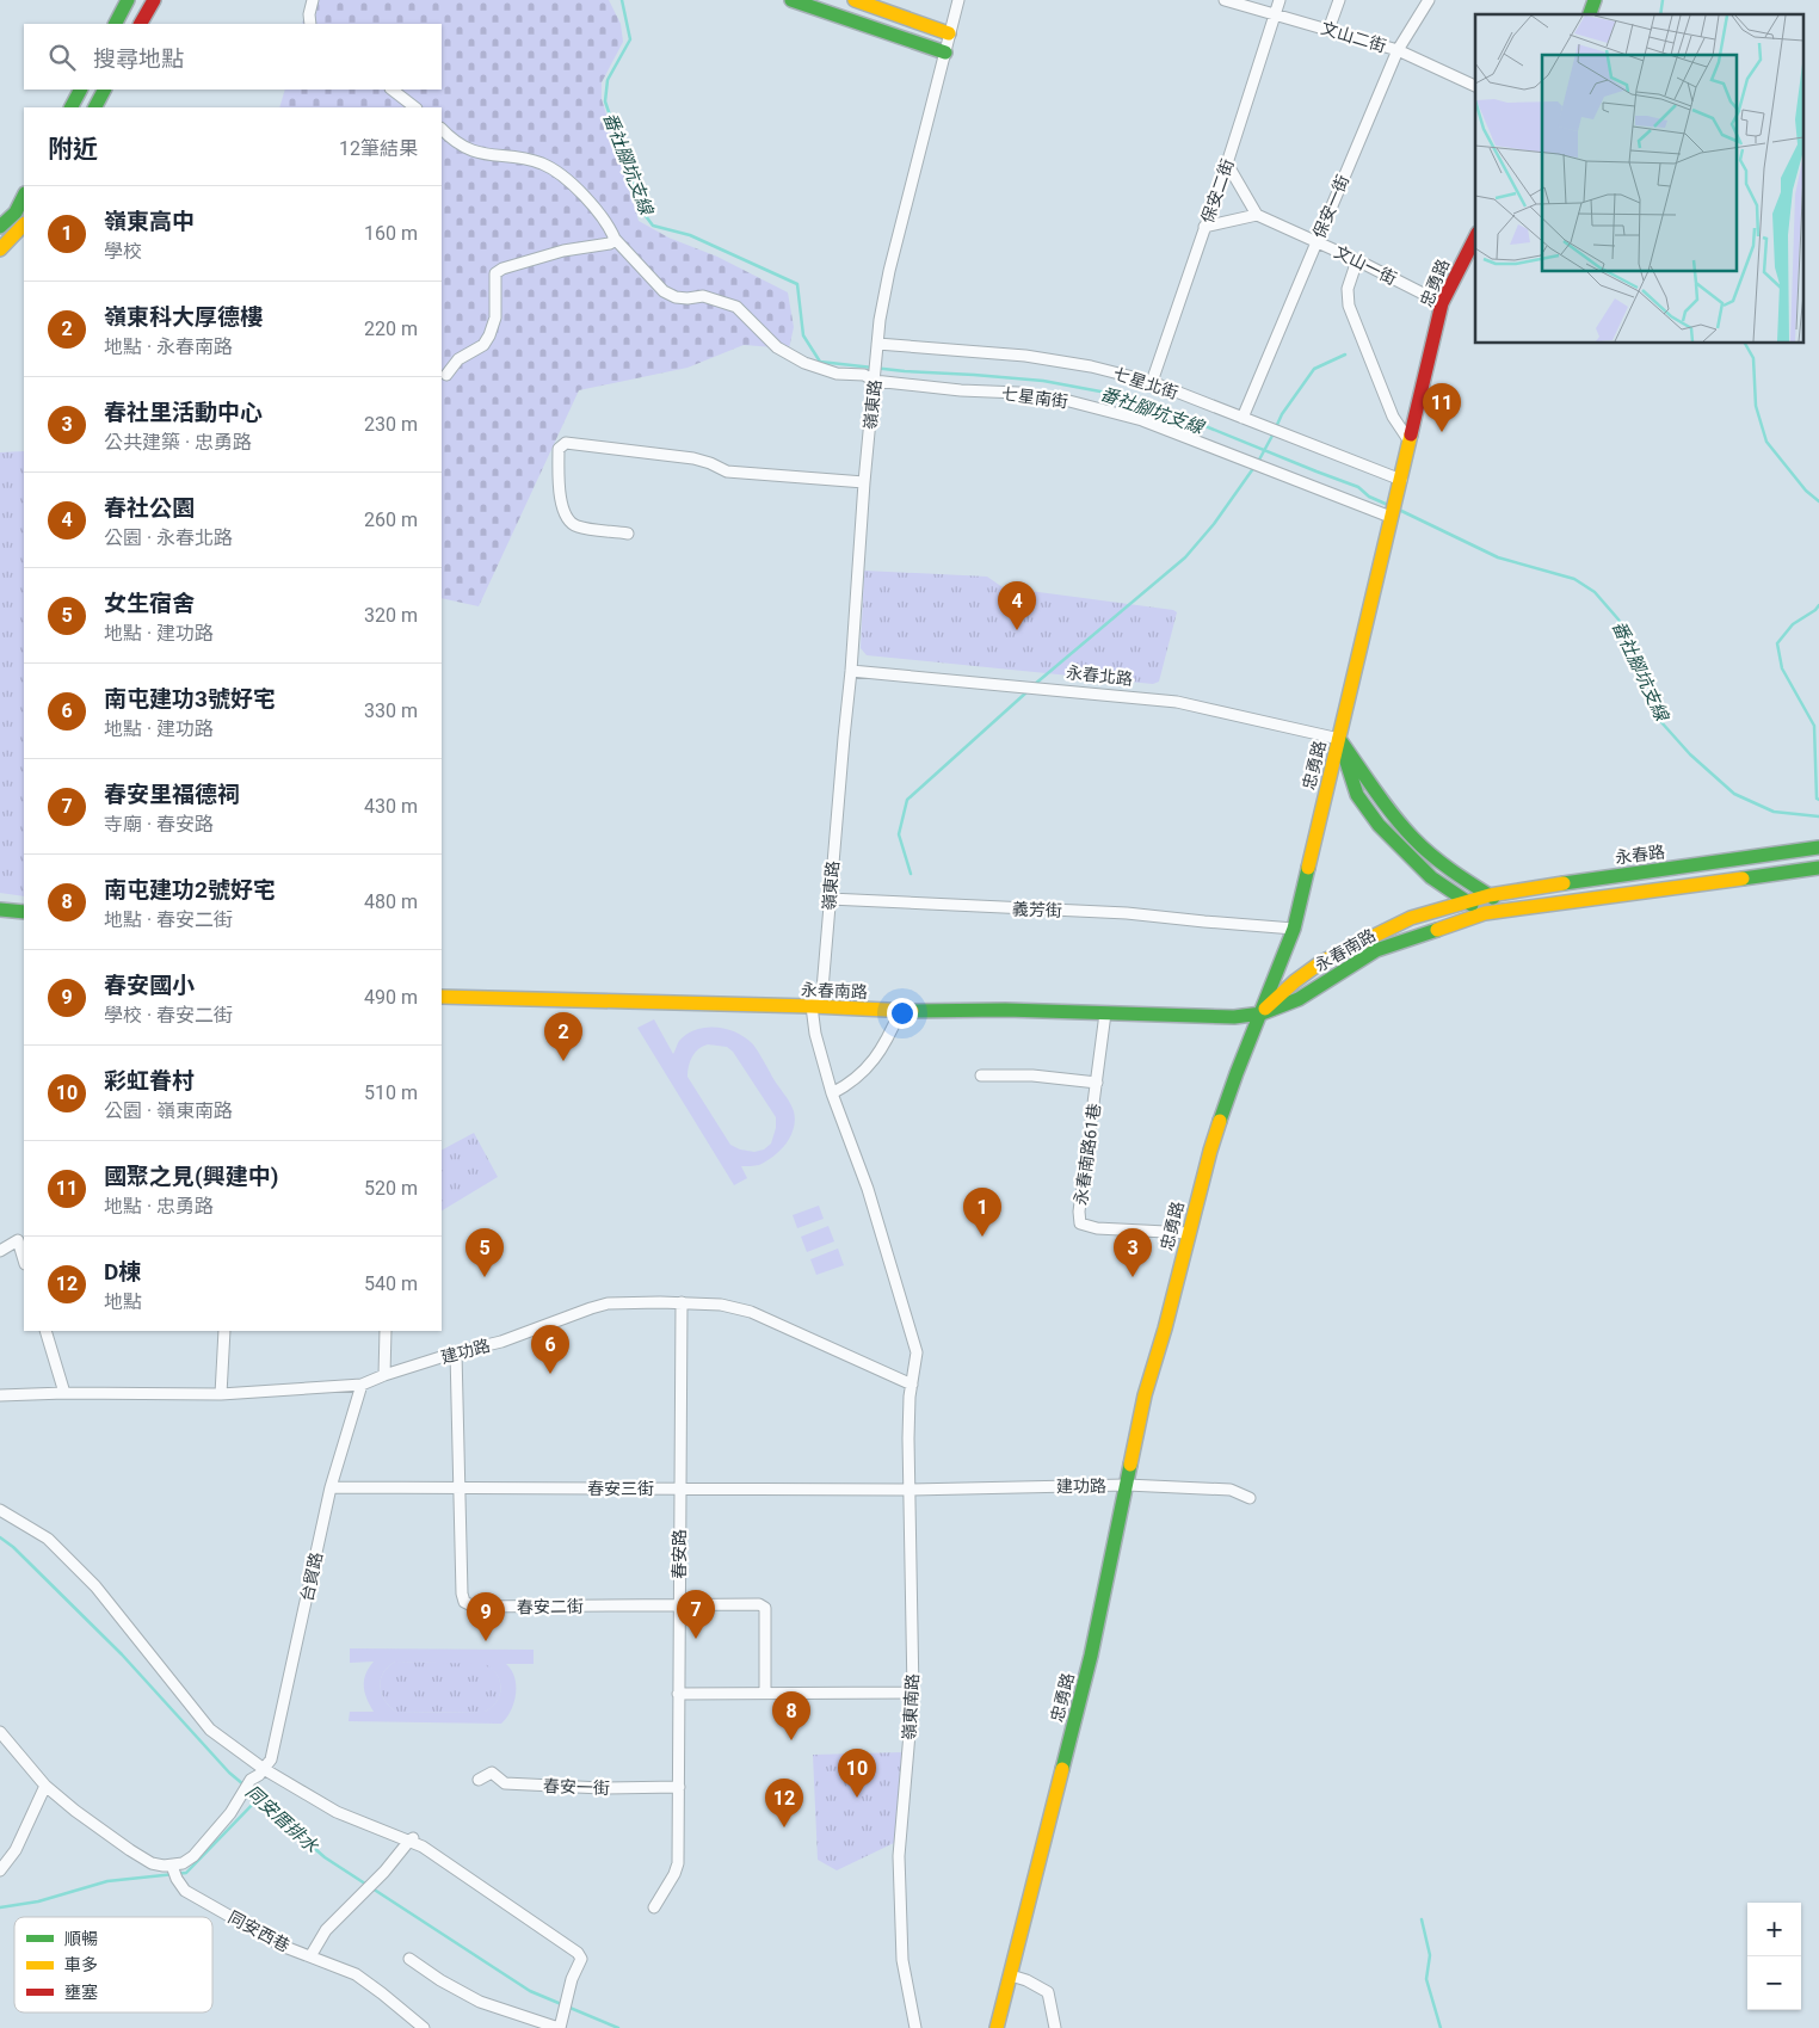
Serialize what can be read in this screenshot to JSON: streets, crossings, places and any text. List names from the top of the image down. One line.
{"streets":{"street":["文山二街","保安二街","保安一街","文山一街","忠勇路","七星北街","七星南街","嶺東路","永春北路","永春路","義芳街","永春南路","永春南路61巷","建功路","春安三街","春安路","台貿路","春安二街","嶺東南路","春安一街","同安西巷"]},"crossings":[["文山二街","保安二街"],["文山二街","保安一街"],["保安二街","七星北街"],["保安一街","文山一街"],["保安一街","七星北街"],["文山一街","忠勇路"],["忠勇路","七星北街"],["忠勇路","七星南街"],["忠勇路","永春北路"],["忠勇路","義芳街"],["忠勇路","永春南路"],["忠勇路","永春南路61巷"],["忠勇路","建功路"],["七星北街","嶺東路"],["七星南街","嶺東路"],["嶺東路","永春北路"],["嶺東路","義芳街"],["嶺東路","永春南路"],["永春路","永春南路"],["永春南路","永春南路61巷"],["建功路","春安三街"],["建功路","春安路"],["建功路","台貿路"],["建功路","春安二街"],["建功路","嶺東南路"],["春安三街","春安路"],["春安三街","台貿路"],["春安三街","春安二街"],["春安三街","嶺東南路"],["春安路","春安二街"],["春安路","春安一街"]],"water":["番社腳坑支線","同安厝排水"],"legend":["順暢","車多","壅塞"],"page":{"search":"搜尋地點","heading":["附近","12筆結果"],"list":[{"mark":"1","name":"嶺東高中","note":"學校","value":"160 m"},{"mark":"2","name":"嶺東科大厚德樓","note":"地點 · 永春南路","value":"220 m"},{"mark":"3","name":"春社里活動中心","note":"公共建築 · 忠勇路","value":"230 m"},{"mark":"4","name":"春社公園","note":"公園 · 永春北路","value":"260 m"},{"mark":"5","name":"女生宿舍","note":"地點 · 建功路","value":"320 m"},{"mark":"6","name":"南屯建功3號好宅","note":"地點 · 建功路","value":"330 m"},{"mark":"7","name":"春安里福德祠","note":"寺廟 · 春安路","value":"430 m"},{"mark":"8","name":"南屯建功2號好宅","note":"地點 · 春安二街","value":"480 m"},{"mark":"9","name":"春安國小","note":"學校 · 春安二街","value":"490 m"},{"mark":"10","name":"彩虹眷村","note":"公園 · 嶺東南路","value":"510 m"},{"mark":"11","name":"國聚之見(興建中)","note":"地點 · 忠勇路","value":"520 m"},{"mark":"12","name":"D棟","note":"地點","value":"540 m"}],"pins":["11","4","2","1","3","5","6","7","9","8","10","12"],"map_buttons":["+","−"]}}
